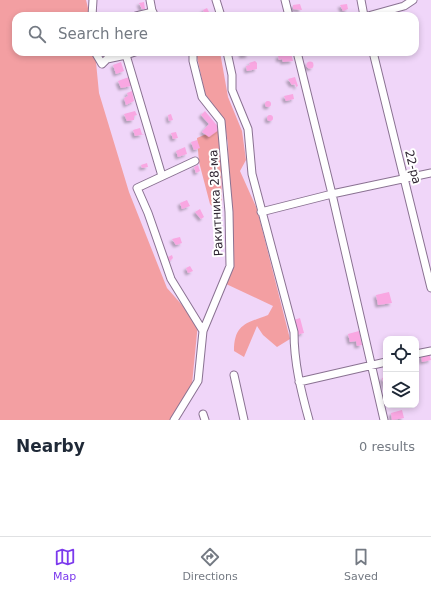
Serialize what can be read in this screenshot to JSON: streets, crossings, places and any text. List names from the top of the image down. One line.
{"streets":{"street":["22-ра","Ракитника 28-ма"]},"page":{"search":"Search here","heading":["Nearby","0 results"],"nav":["Map","Directions","Saved"]}}
